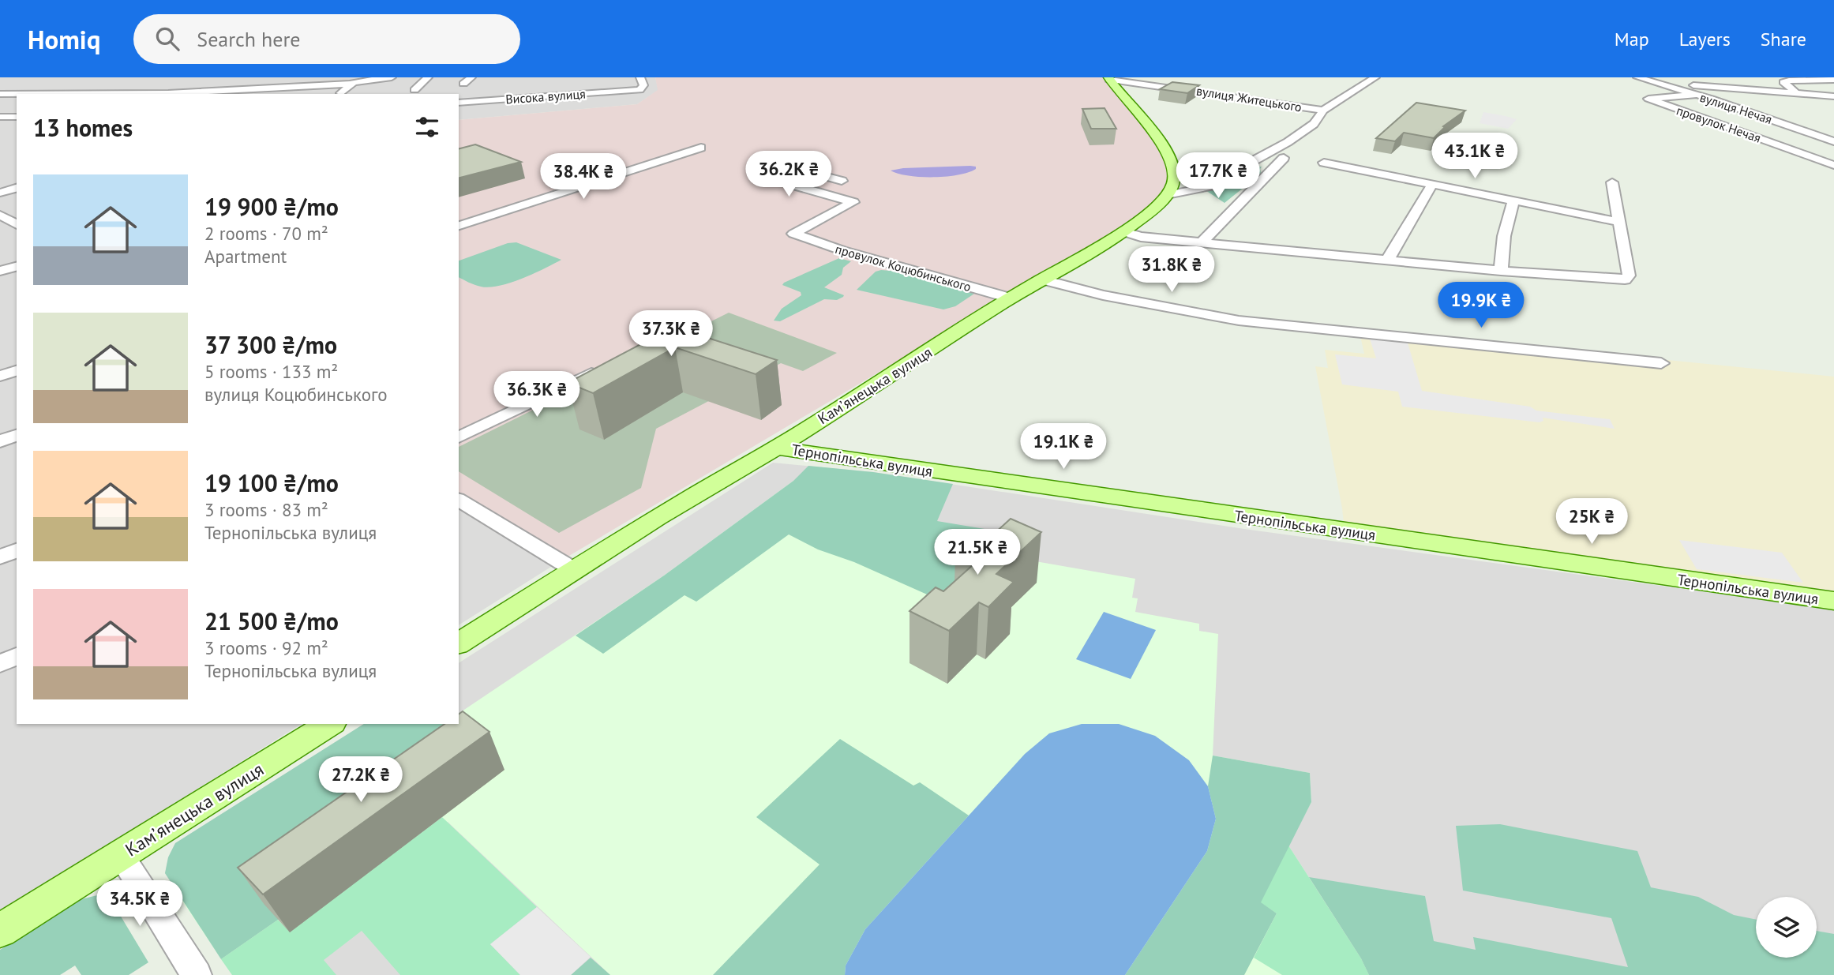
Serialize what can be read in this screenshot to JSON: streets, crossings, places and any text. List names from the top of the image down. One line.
{"streets":{"main road":["Камʼянецька вулиця","Тернопільська вулиця"],"street":["Висока вулиця","вулиця Житецького","вулиця Нечая","провулок Нечая","провулок Коцюбинського"]},"crossings":[["вулиця Нечая","провулок Нечая"],["провулок Коцюбинського","Камʼянецька вулиця"],["Камʼянецька вулиця","Тернопільська вулиця"]],"page":{"header":"Homiq","search":"Search here","nav":["Map","Layers","Share"],"heading":"13 homes","price":["43.1K ₴","36.2K ₴","17.7K ₴","38.4K ₴","31.8K ₴","19.9K ₴","37.3K ₴","36.3K ₴","19.1K ₴","25K ₴","21.5K ₴","27.2K ₴","34.5K ₴"],"list":[{"name":"19 900 ₴/mo","note":"2 rooms · 70 m² · Apartment"},{"name":"37 300 ₴/mo","note":"5 rooms · 133 m² · вулиця Коцюбинського"},{"name":"19 100 ₴/mo","note":"3 rooms · 83 m² · Тернопільська вулиця"},{"name":"21 500 ₴/mo","note":"3 rooms · 92 m² · Тернопільська вулиця"}]}}
